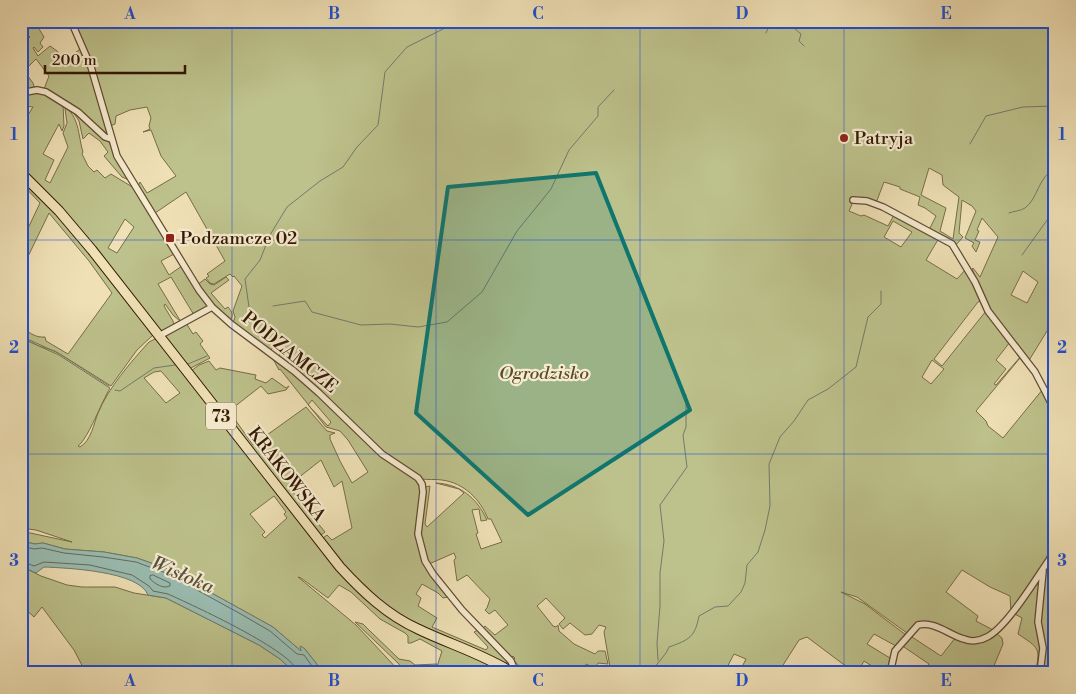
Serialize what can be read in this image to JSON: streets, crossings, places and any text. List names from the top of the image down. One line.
{"streets":{"main road":["73","KRAKOWSKA"],"street":["PODZAMCZE"]},"crossings":[["PODZAMCZE","KRAKOWSKA"]],"water":["Wisłoka"],"parks":["Ogrodzisko"],"places":{"other":["Patryja"],"transit":["Podzamcze 02"]},"scale_bar":"200 m","grid":{"columns":["A","B","C","D","E"],"rows":["1","2","3"]}}
